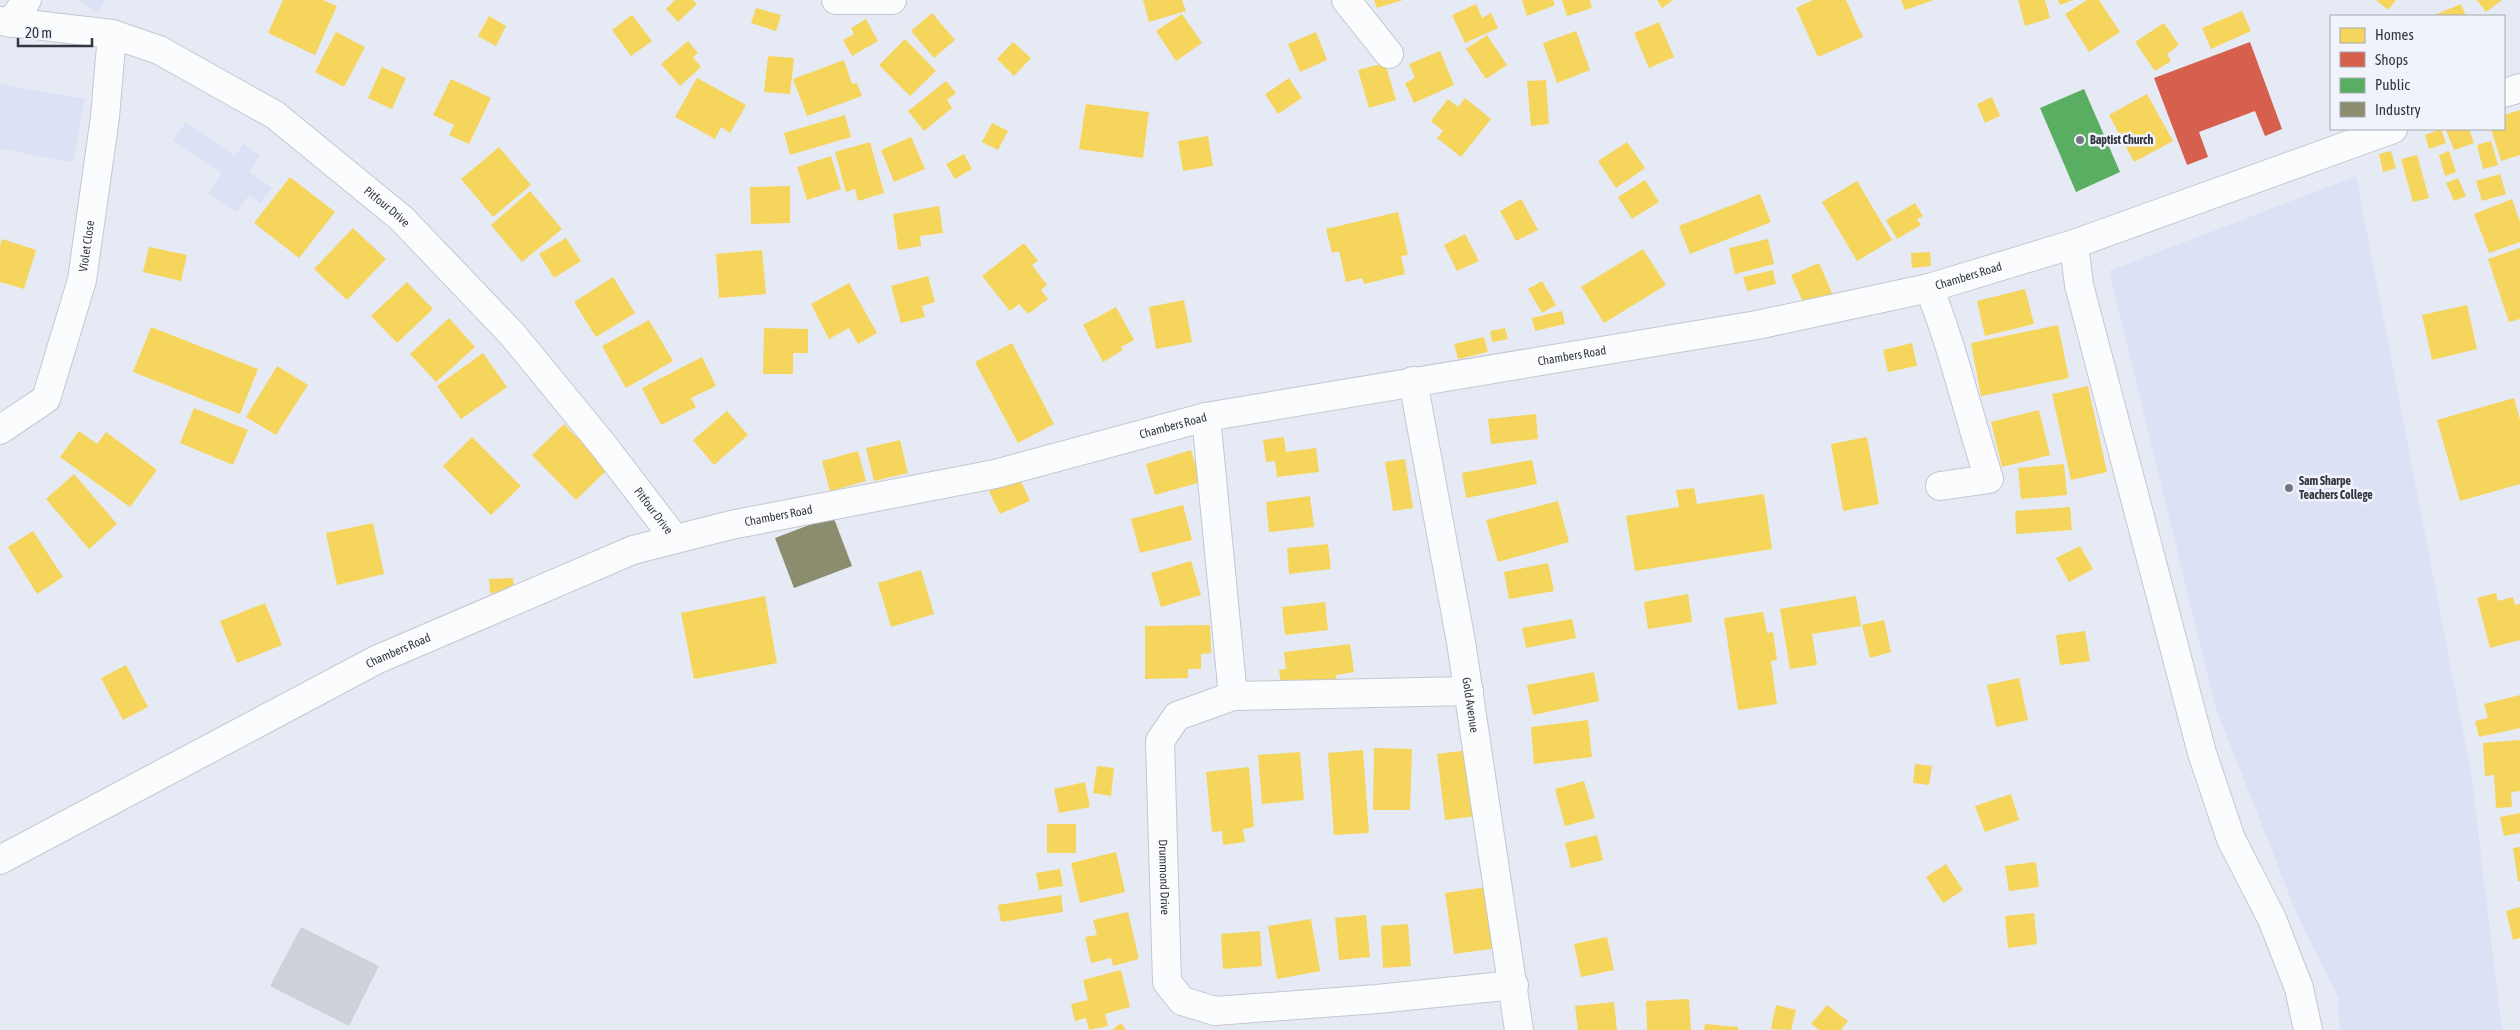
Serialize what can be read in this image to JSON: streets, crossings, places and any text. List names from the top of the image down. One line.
{"streets":{"street":["Pitfour Drive","Violet Close","Chambers Road","Gold Avenue","Drummond Drive"]},"crossings":[["Pitfour Drive","Violet Close"],["Pitfour Drive","Chambers Road"],["Chambers Road","Gold Avenue"],["Gold Avenue","Drummond Drive"]],"places":["Baptist Church","Sam Sharpe Teachers College"],"legend":["Homes","Shops","Public","Industry"],"scale_bar":"20 m"}
